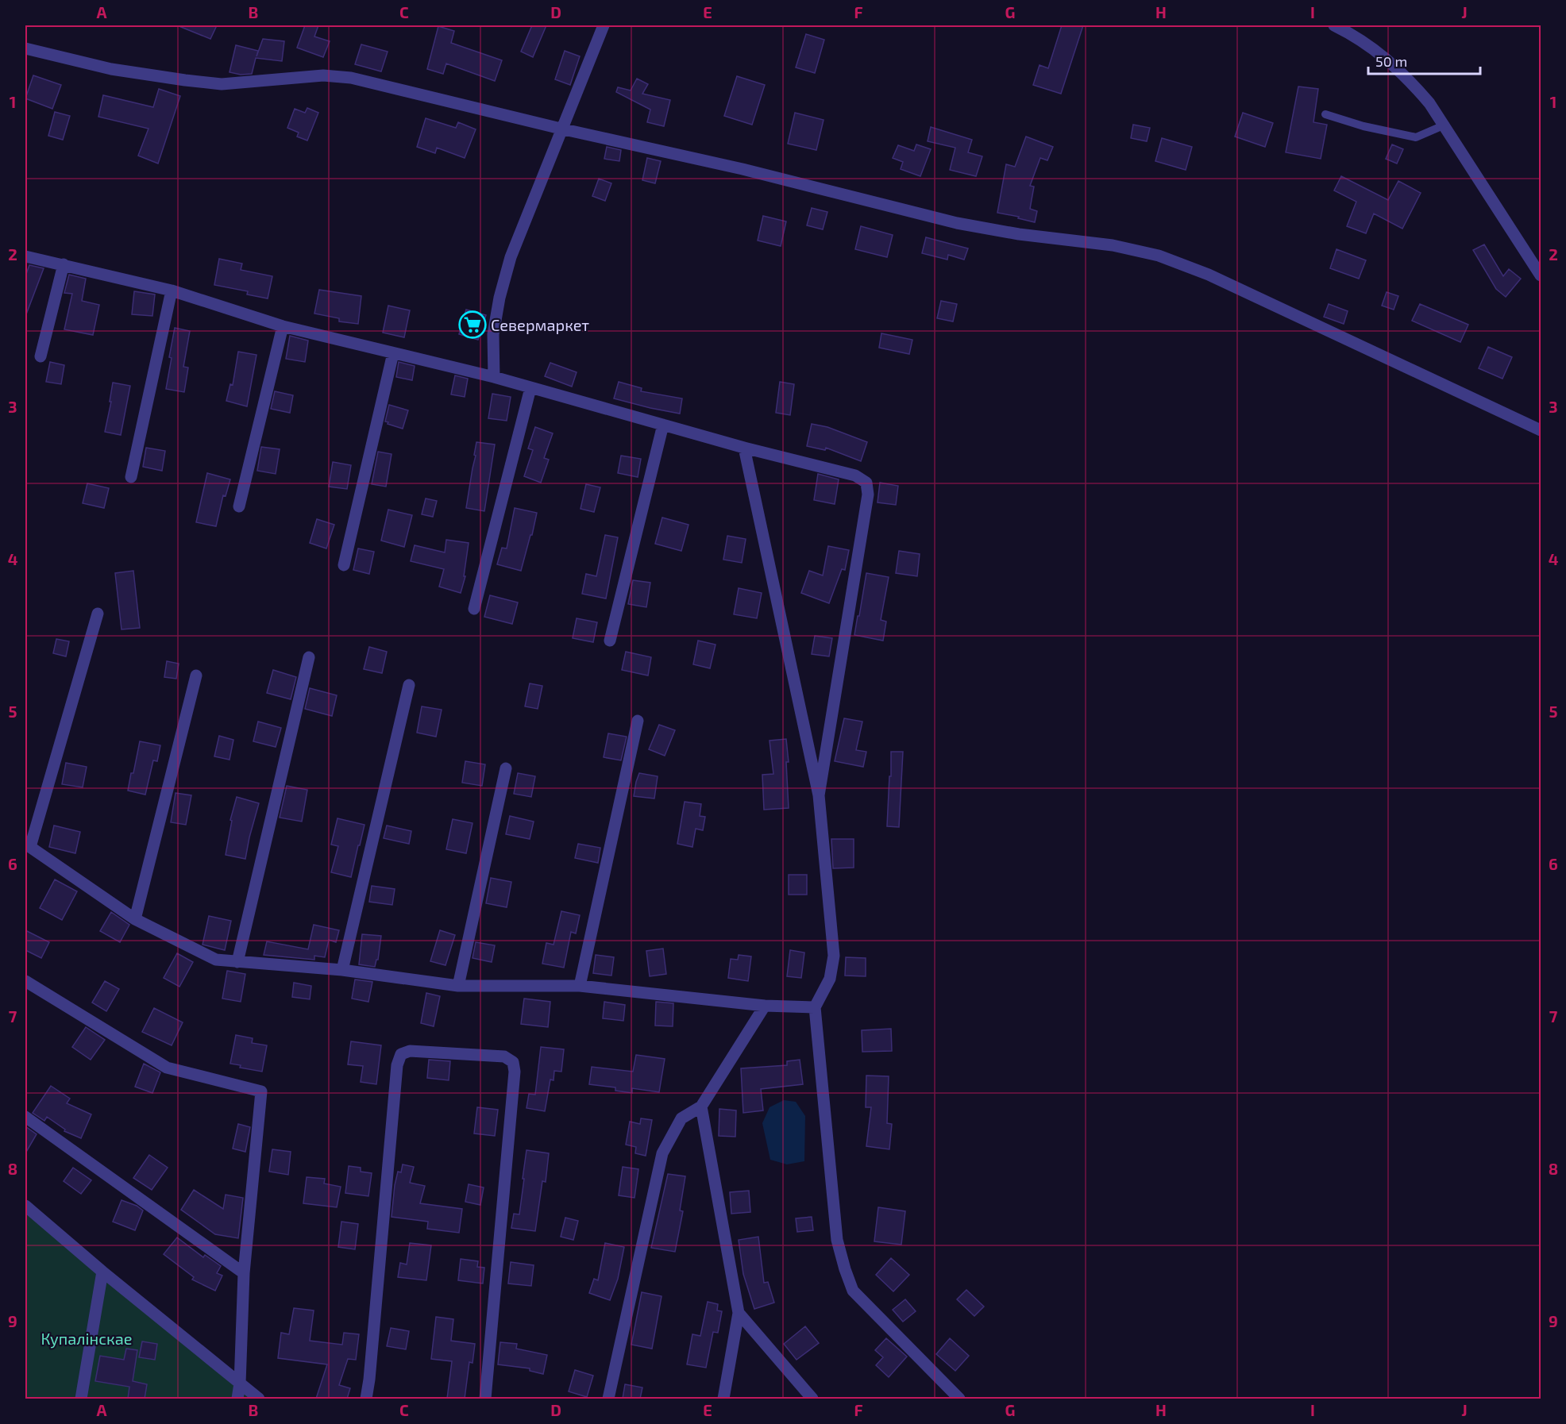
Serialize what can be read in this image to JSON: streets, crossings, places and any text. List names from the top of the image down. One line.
{"parks":["Купалінскае"],"places":{"supermarket":["Севермаркет"]},"scale_bar":"50 m","grid":{"columns":["A","B","C","D","E","F","G","H","I","J"],"rows":["1","2","3","4","5","6","7","8","9"]}}
